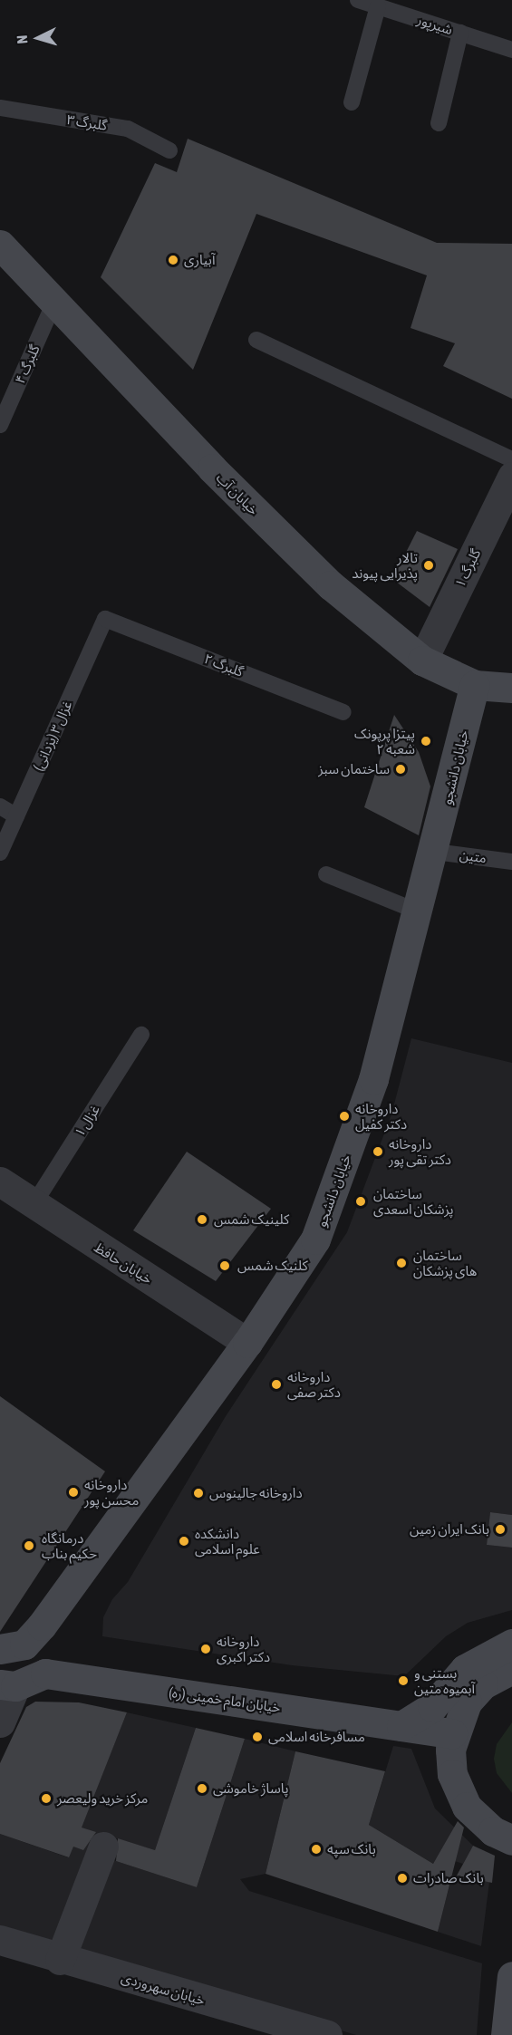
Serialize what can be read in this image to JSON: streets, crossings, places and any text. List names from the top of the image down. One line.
{"streets":{"main road":["خیابان آب","خیابان دانشجو","خیابان امام خمینی (ره)"],"street":["گلبرگ ۱","خیابان حافظ","خیابان سهروردی"],"lane":["شیرپور","گلبرگ ۳","گلبرگ ۴","گلبرگ ۲","غزال ۳ (یزدانی)","متین","غزال ۱"]},"crossings":[["گلبرگ ۴","خیابان آب"],["خیابان آب","گلبرگ ۱"],["خیابان آب","خیابان دانشجو"],["گلبرگ ۲","غزال ۳ (یزدانی)"],["خیابان دانشجو","متین"],["خیابان دانشجو","خیابان حافظ"],["خیابان دانشجو","خیابان امام خمینی (ره)"],["غزال ۱","خیابان حافظ"]],"places":["آبیاری","تالار پذیرایی پیوند","پیتزا پرپونک شعبه ۲","ساختمان سبز","داروخانه دکتر کفیل","داروخانه دکتر تقی پور","ساختمان پزشکان اسعدی","کلینیک شمس","ساختمان های پزشکان","کلنیک شمس","داروخانه دکتر صفی","داروخانه محسن پور","داروخانه جالینوس","بانک ایران زمین","دانشکده علوم اسلامی","درمانگاه حکیم بناب","داروخانه دکتر اکبری","بستنی و آبمیوه متین","مسافرخانه اسلامی","پاساژ خاموشی","مرکز خرید ولیعصر","بانک سپه","بانک صادرات"],"north":"left"}
